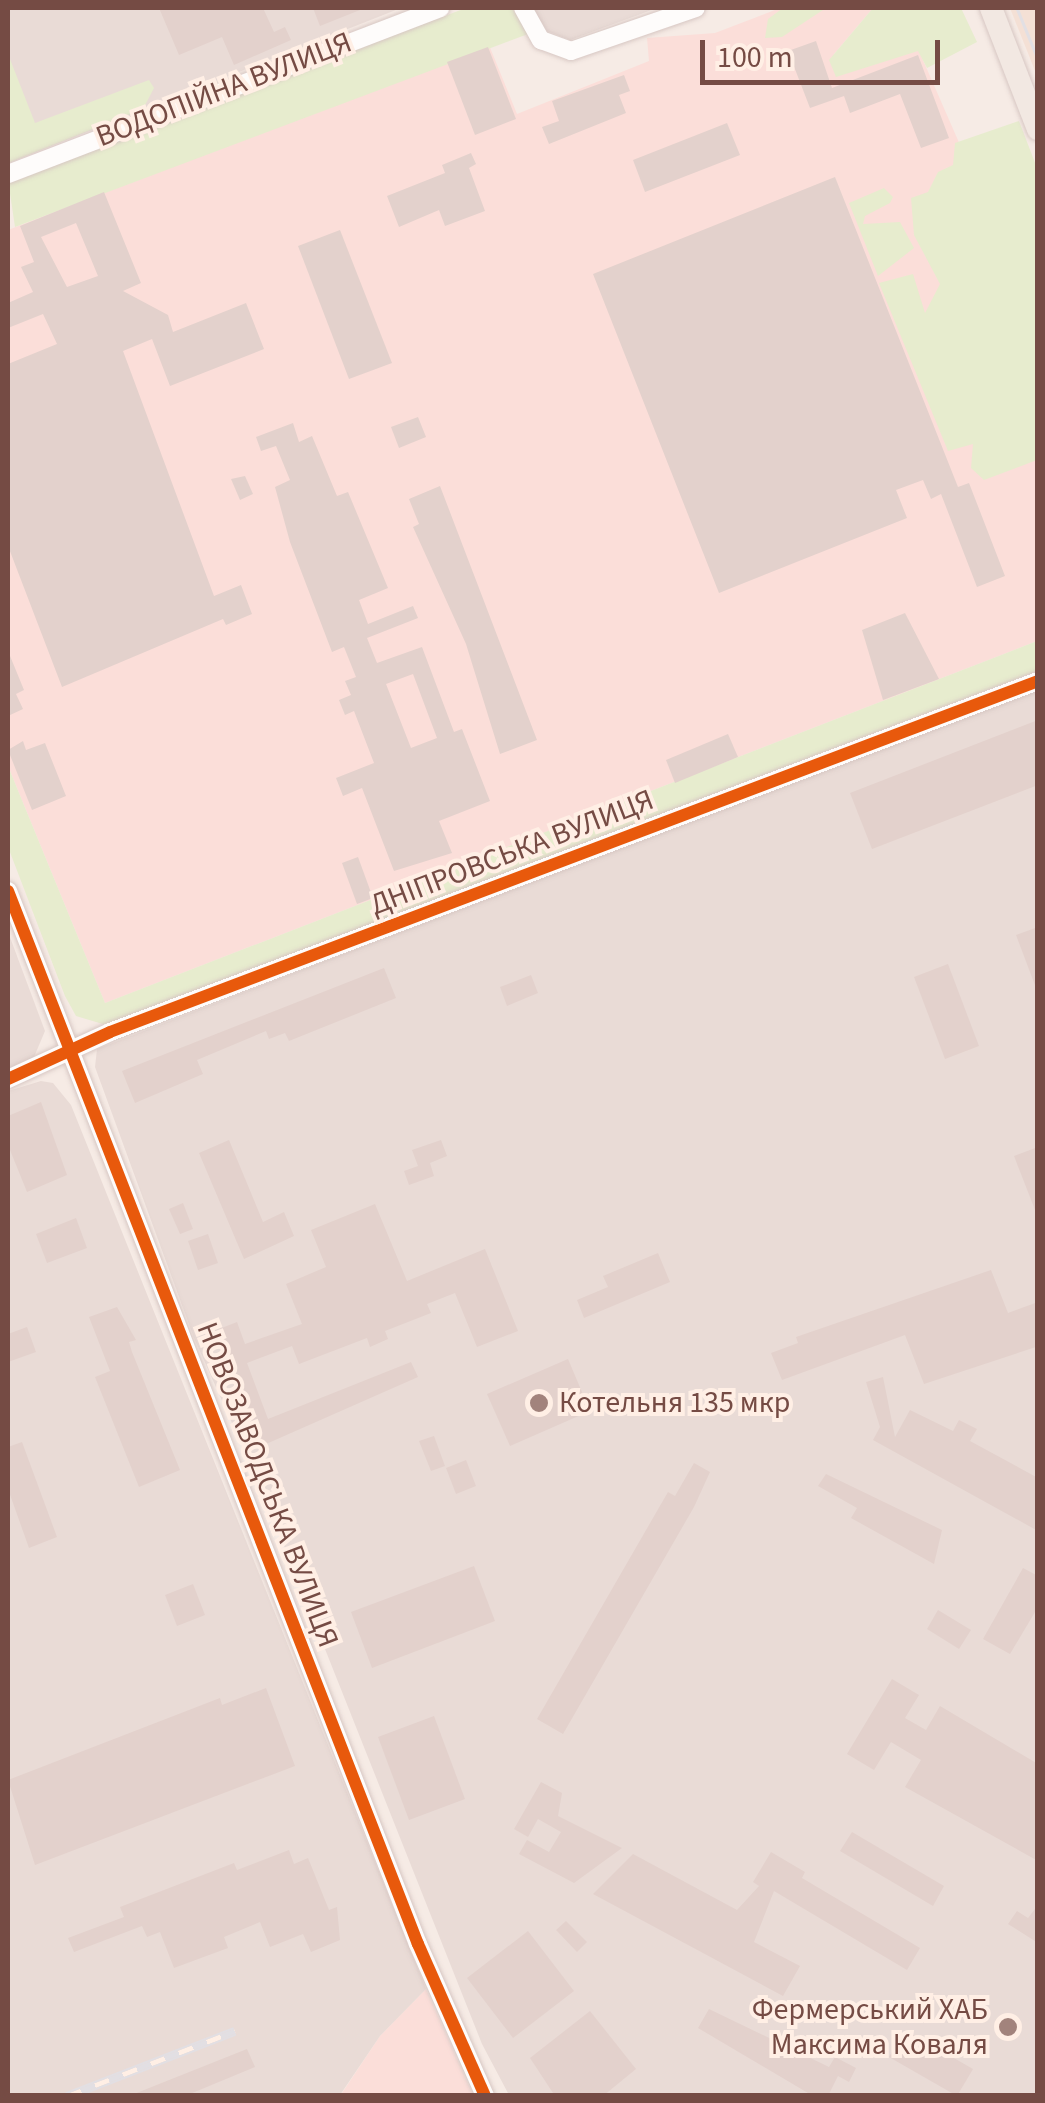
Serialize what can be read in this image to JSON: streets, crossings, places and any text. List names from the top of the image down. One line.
{"streets":{"street":["ВОДОПІЙНА ВУЛИЦЯ","ДНІПРОВСЬКА ВУЛИЦЯ","НОВОЗАВОДСЬКА ВУЛИЦЯ"]},"crossings":[["ДНІПРОВСЬКА ВУЛИЦЯ","НОВОЗАВОДСЬКА ВУЛИЦЯ"]],"places":["Котельня 135 мкр","Фермерський ХАБ Максима Коваля"],"scale_bar":"100 m"}
